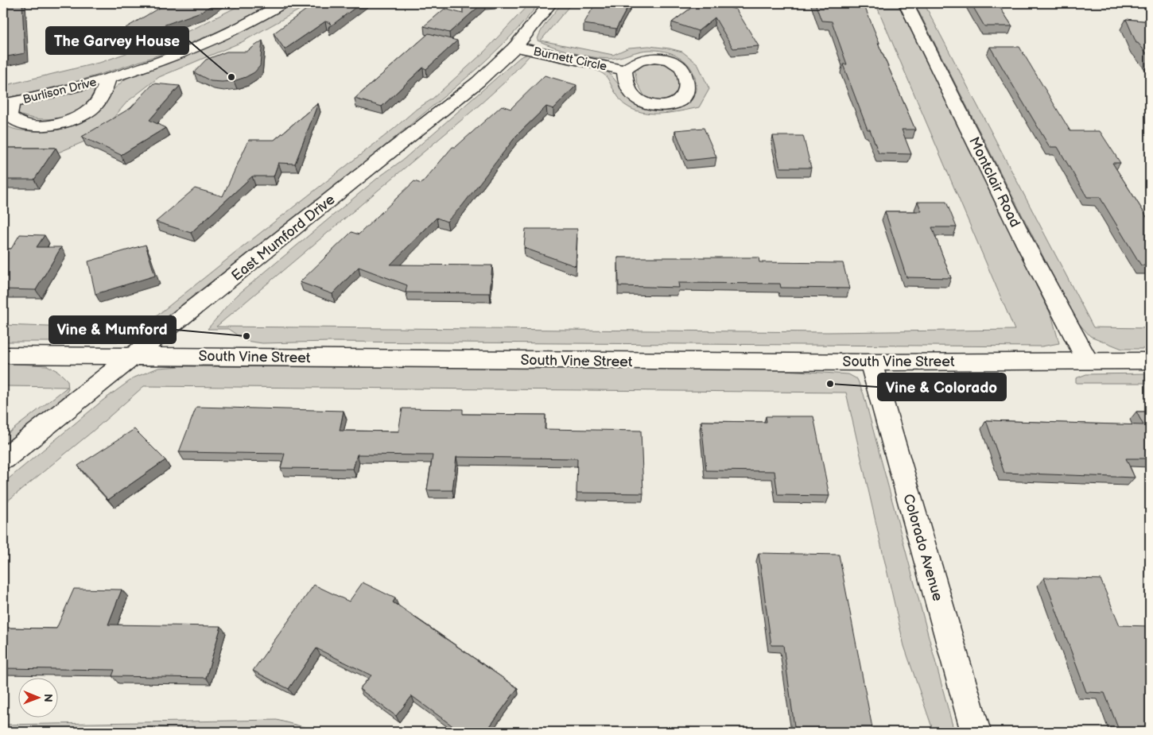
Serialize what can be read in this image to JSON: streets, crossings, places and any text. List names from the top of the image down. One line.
{"streets":{"street":["Burnett Circle","Burlison Drive","Montclair Road","East Mumford Drive","South Vine Street","Colorado Avenue"]},"crossings":[["Burnett Circle","East Mumford Drive"],["Montclair Road","South Vine Street"],["East Mumford Drive","South Vine Street"],["South Vine Street","Colorado Avenue"]],"places":["The Garvey House","Vine & Mumford","Vine & Colorado"],"north":"right"}
